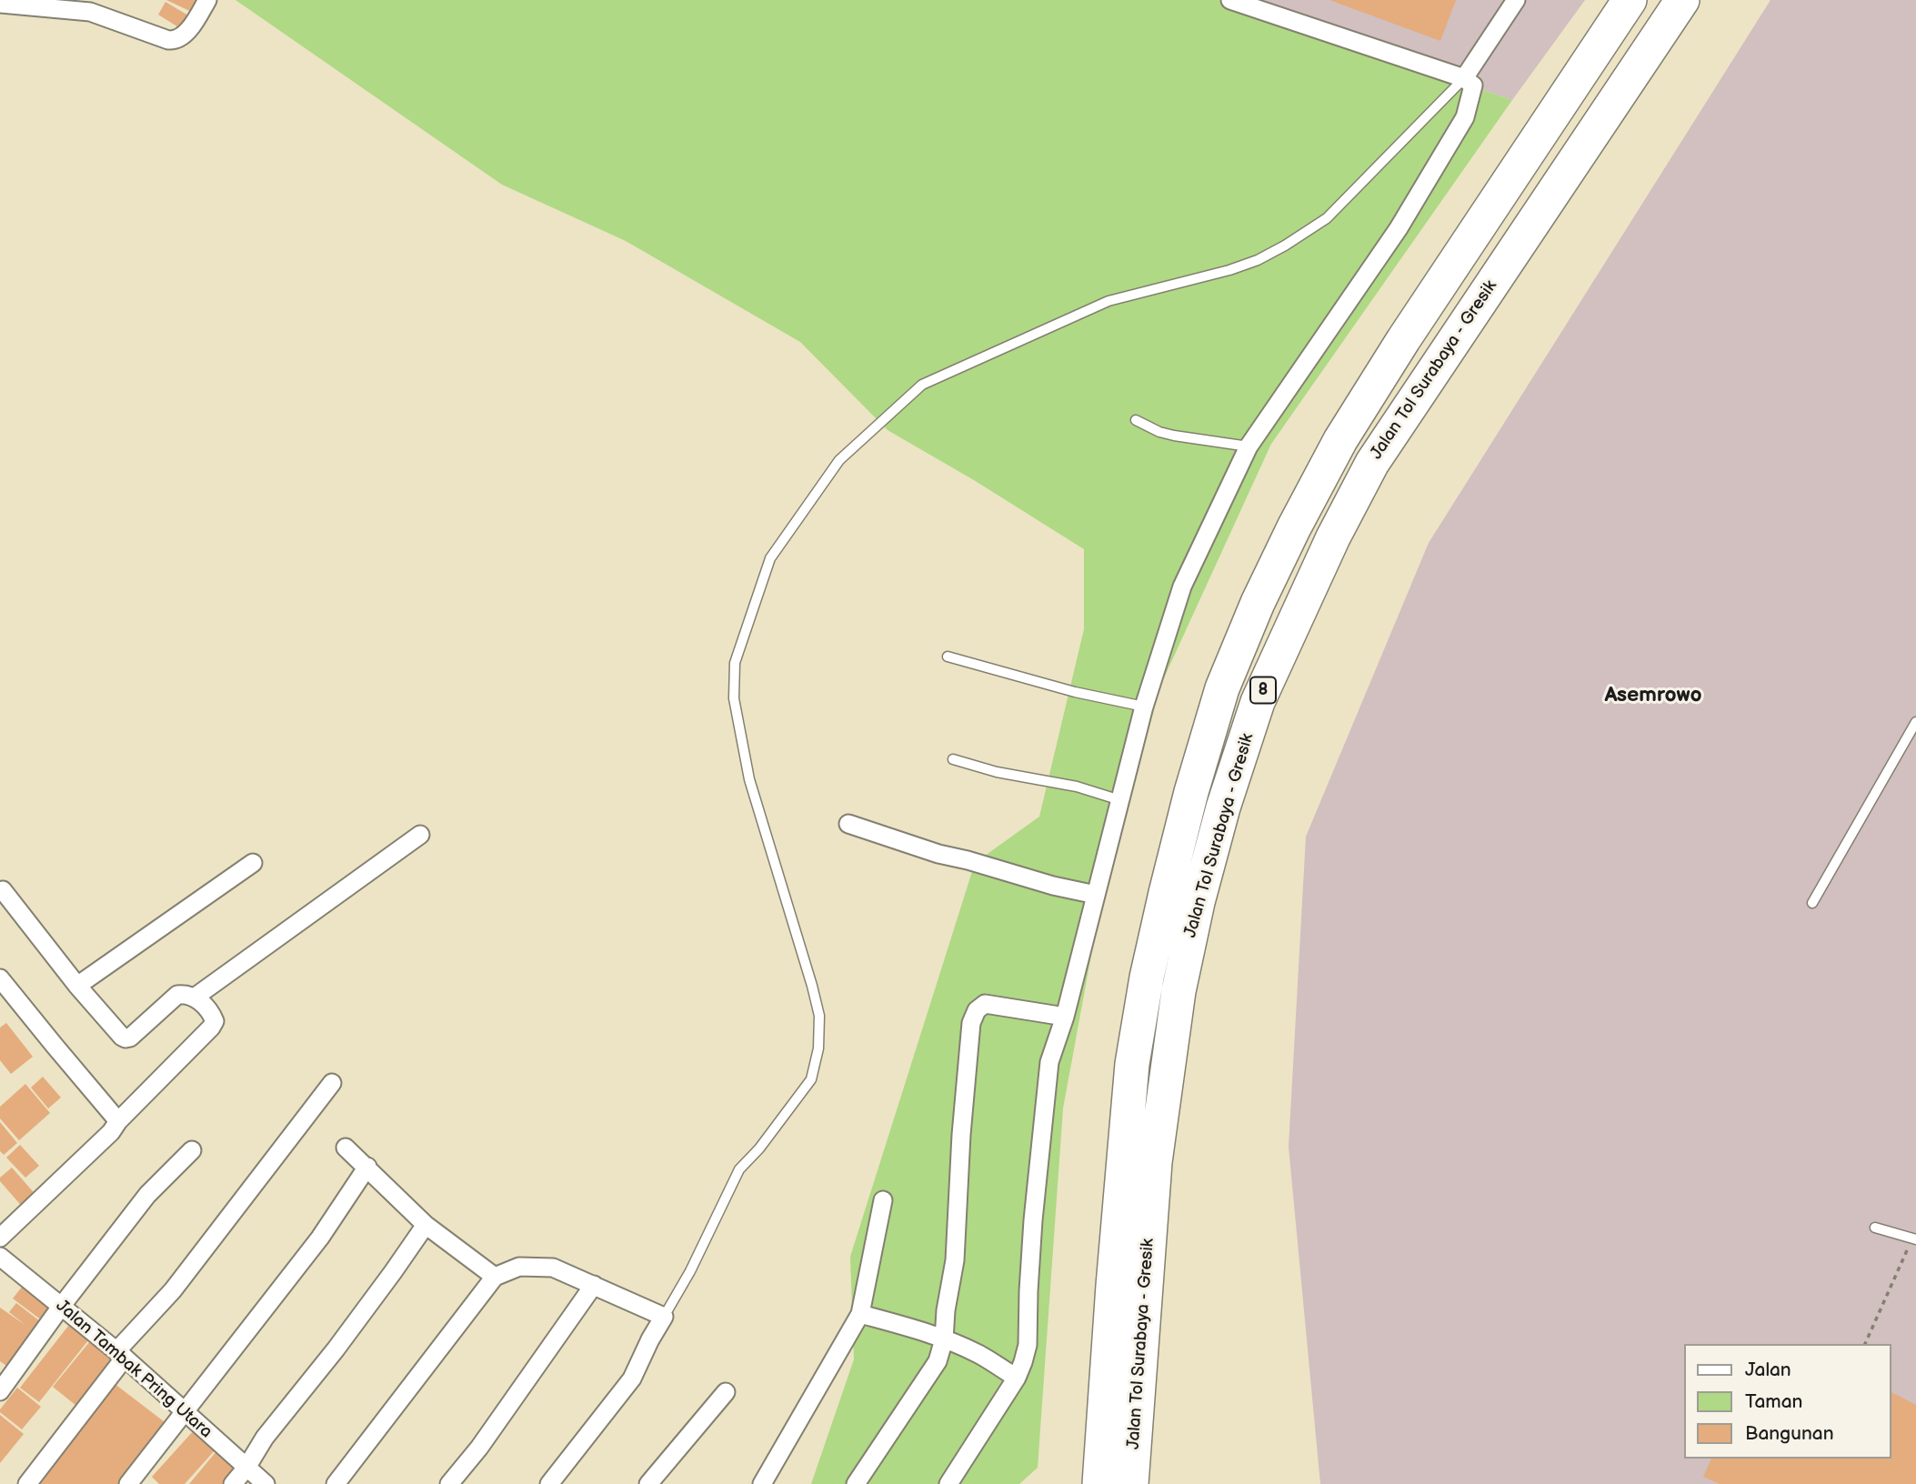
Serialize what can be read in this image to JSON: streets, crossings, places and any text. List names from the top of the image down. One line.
{"streets":{"highway":["Jalan Tol Surabaya - Gresik","8"],"street":["Jalan Tambak Pring Utara"]},"districts":["Asemrowo"],"legend":["Jalan","Taman","Bangunan"]}
